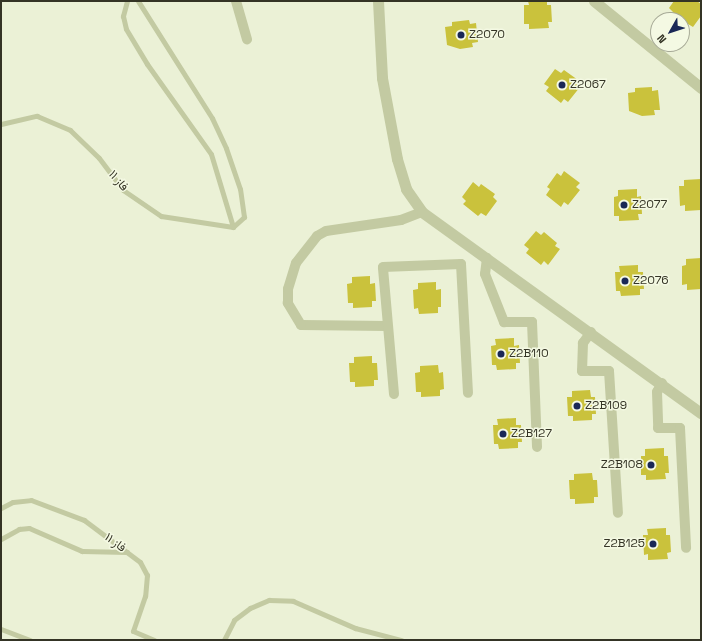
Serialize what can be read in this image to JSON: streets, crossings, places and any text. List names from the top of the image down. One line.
{"streets":{"lane":["فاز ۱۱"]},"places":["Z2070","Z2067","Z2077","Z2076","Z2B110","Z2B109","Z2B127","Z2B108","Z2B125"],"north":"bottom left"}
